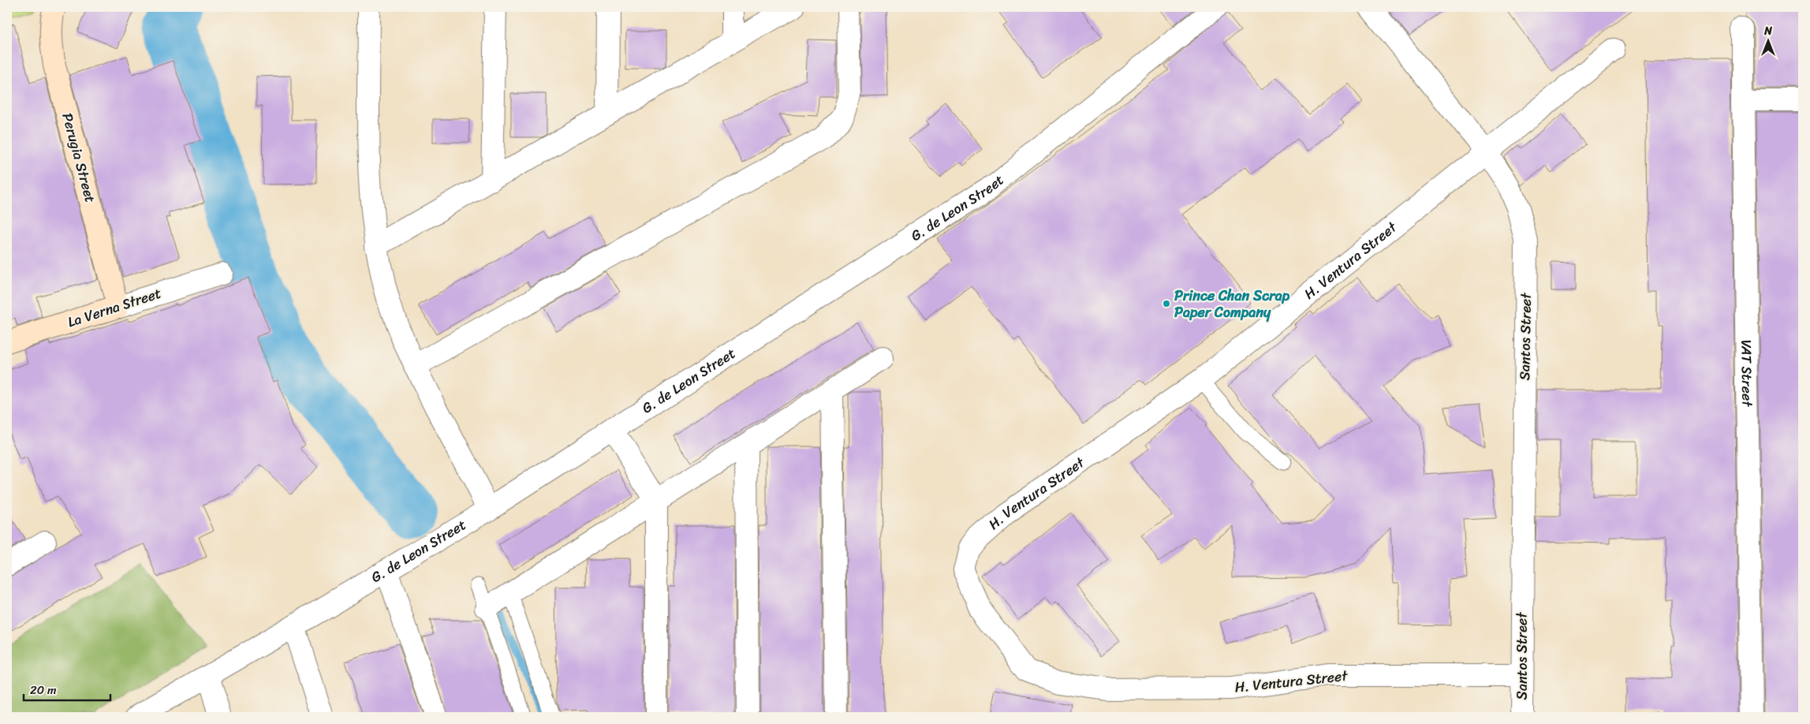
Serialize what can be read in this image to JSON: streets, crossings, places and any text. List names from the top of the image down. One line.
{"streets":{"street":["Perugia Street","G. de Leon Street","H. Ventura Street","La Verna Street","Santos Street","VAT Street"]},"crossings":[["Perugia Street","La Verna Street"],["H. Ventura Street","Santos Street"]],"places":["Prince Chan Scrap Paper Company"],"scale_bar":"20 m","north":"top"}
